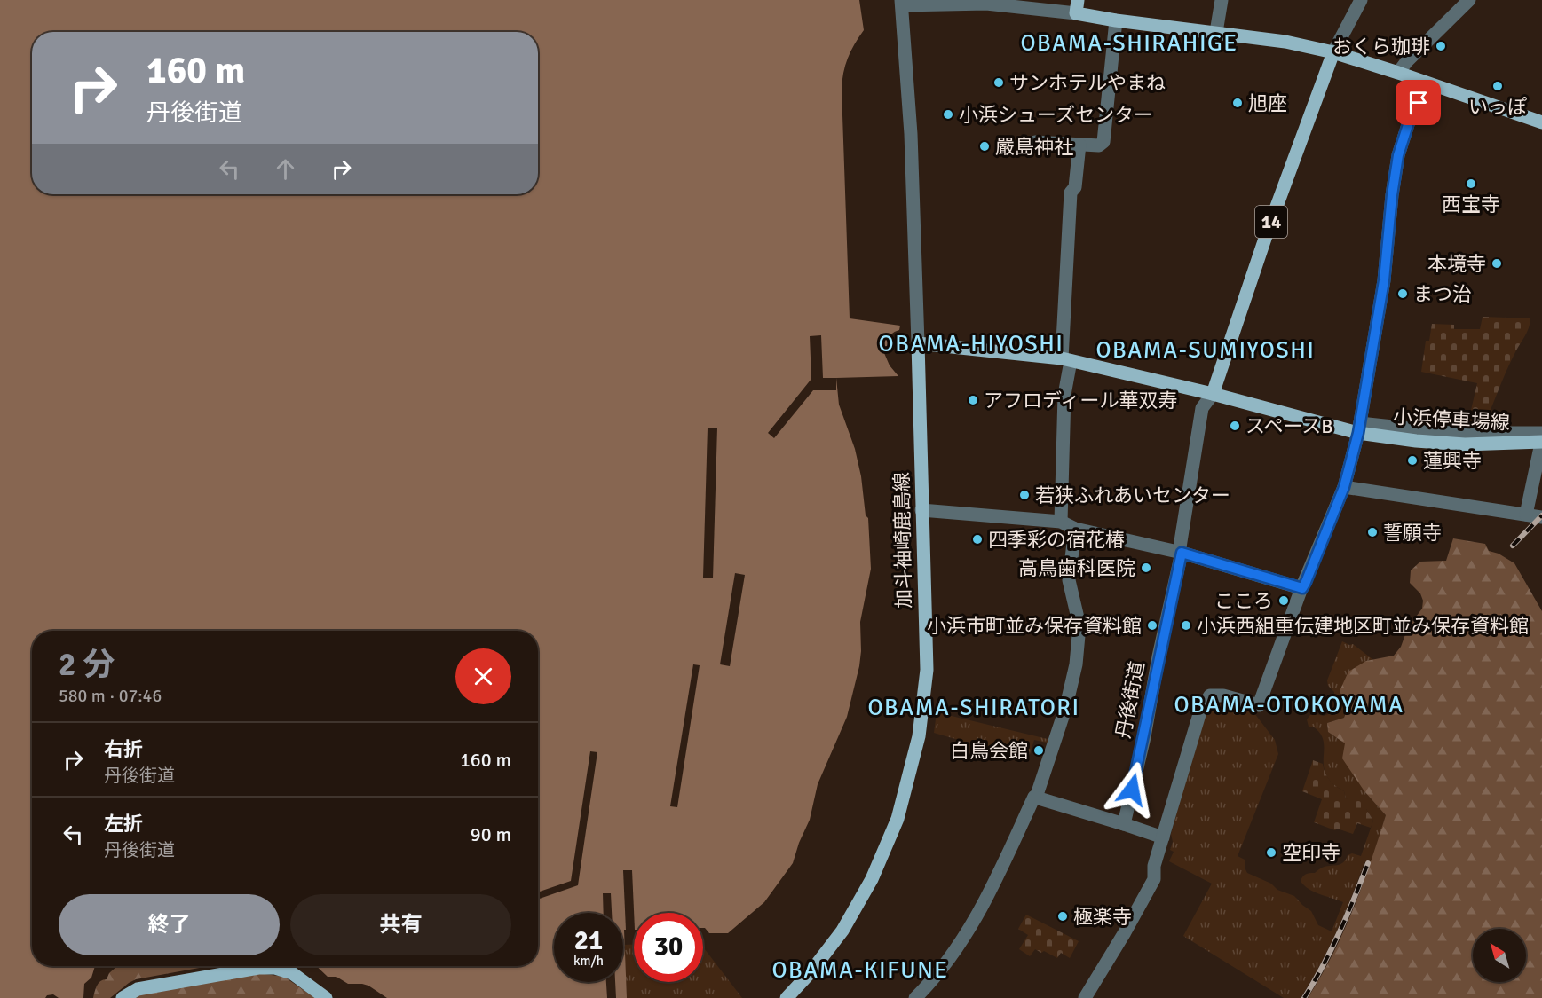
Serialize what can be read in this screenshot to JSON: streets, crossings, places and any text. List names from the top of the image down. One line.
{"streets":{"main road":["14","小浜停車場線","加斗袖崎鹿島線"],"street":["丹後街道"]},"crossings":[["14","小浜停車場線"],["14","丹後街道"],["小浜停車場線","丹後街道"]],"districts":["OBAMA-SHIRAHIGE","OBAMA-HIYOSHI","OBAMA-SUMIYOSHI","OBAMA-OTOKOYAMA","OBAMA-SHIRATORI","OBAMA-KIFUNE"],"places":["おくら珈琲","サンホテルやまね","いっぽ","旭座","小浜シューズセンター","嚴島神社","西宝寺","本境寺","まつ治","アフロディール華双寿","スペースB","蓮興寺","若狭ふれあいセンター","誓願寺","四季彩の宿花椿","高鳥歯科医院","こころ","小浜市町並み保存資料館","小浜西組重伝建地区町並み保存資料館","白鳥会館","空印寺","極楽寺"],"north":"top left","page":{"turn":["160 m","丹後街道"],"heading":["2 分","580 m · 07:46"],"list":[{"name":"右折","note":"丹後街道","value":"160 m"},{"name":"左折","note":"丹後街道","value":"90 m"}],"buttons":["終了","共有"],"speed":"21 km/h","limit":"30"}}
